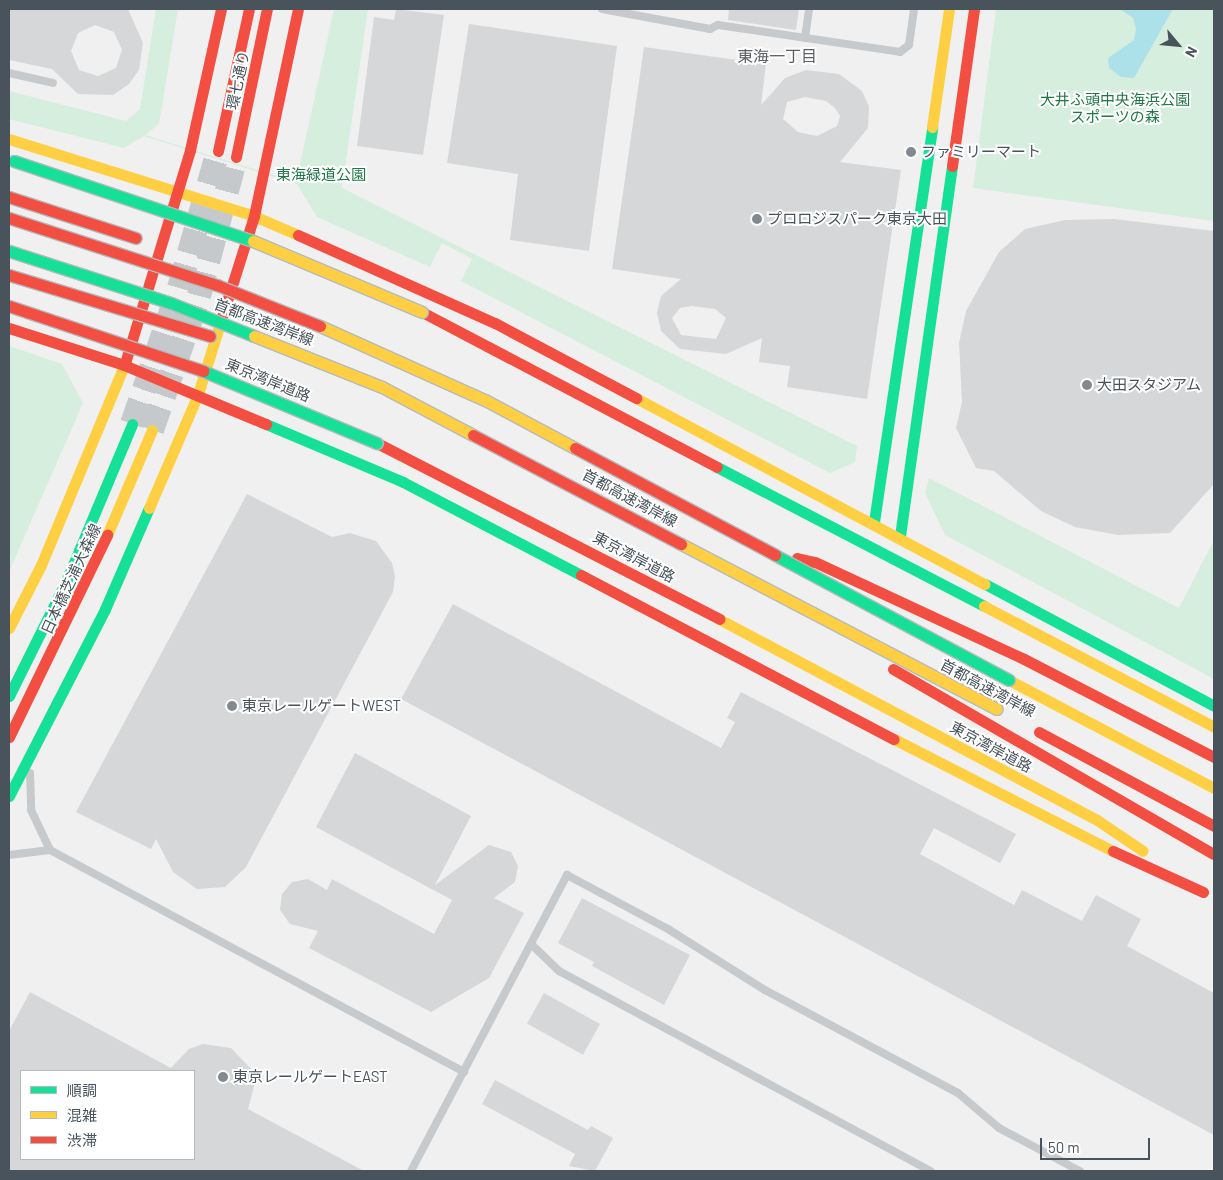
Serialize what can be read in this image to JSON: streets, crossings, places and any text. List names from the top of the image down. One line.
{"streets":{"main road":["環七通り","首都高速湾岸線","東京湾岸道路","日本橋芝浦大森線"]},"districts":["東海一丁目"],"parks":["大井ふ頭中央海浜公園 スポーツの森","東海緑道公園"],"places":["ファミリーマート","プロロジスパーク東京大田","大田スタジアム","東京レールゲートWEST","東京レールゲートEAST"],"legend":["順調","混雑","渋滞"],"scale_bar":"50 m","north":"bottom right"}
